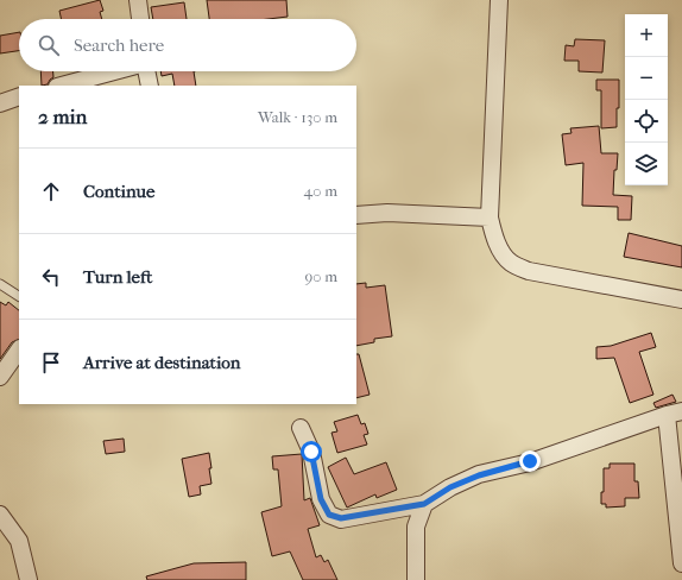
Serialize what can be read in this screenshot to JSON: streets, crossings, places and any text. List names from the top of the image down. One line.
{"page":{"map_buttons":["+","−"],"search":"Search here","heading":["2 min","Walk · 130 m"],"list":[["Continue","40 m"],["Turn left","90 m"],"Arrive at destination"]}}
